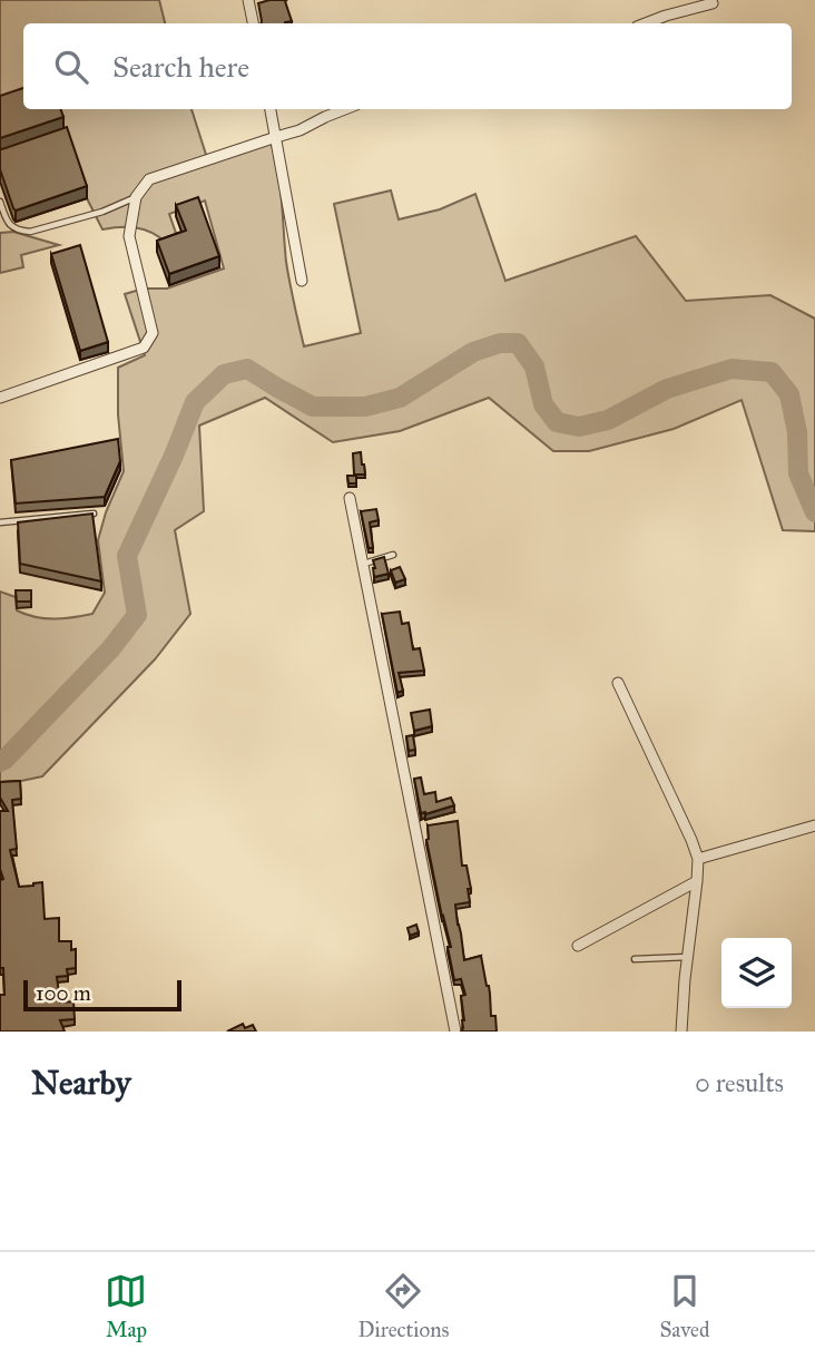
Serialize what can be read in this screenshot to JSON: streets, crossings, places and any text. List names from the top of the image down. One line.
{"scale_bar":"100 m","page":{"search":"Search here","scale":"100 m","heading":["Nearby","0 results"],"nav":["Map","Directions","Saved"]}}
